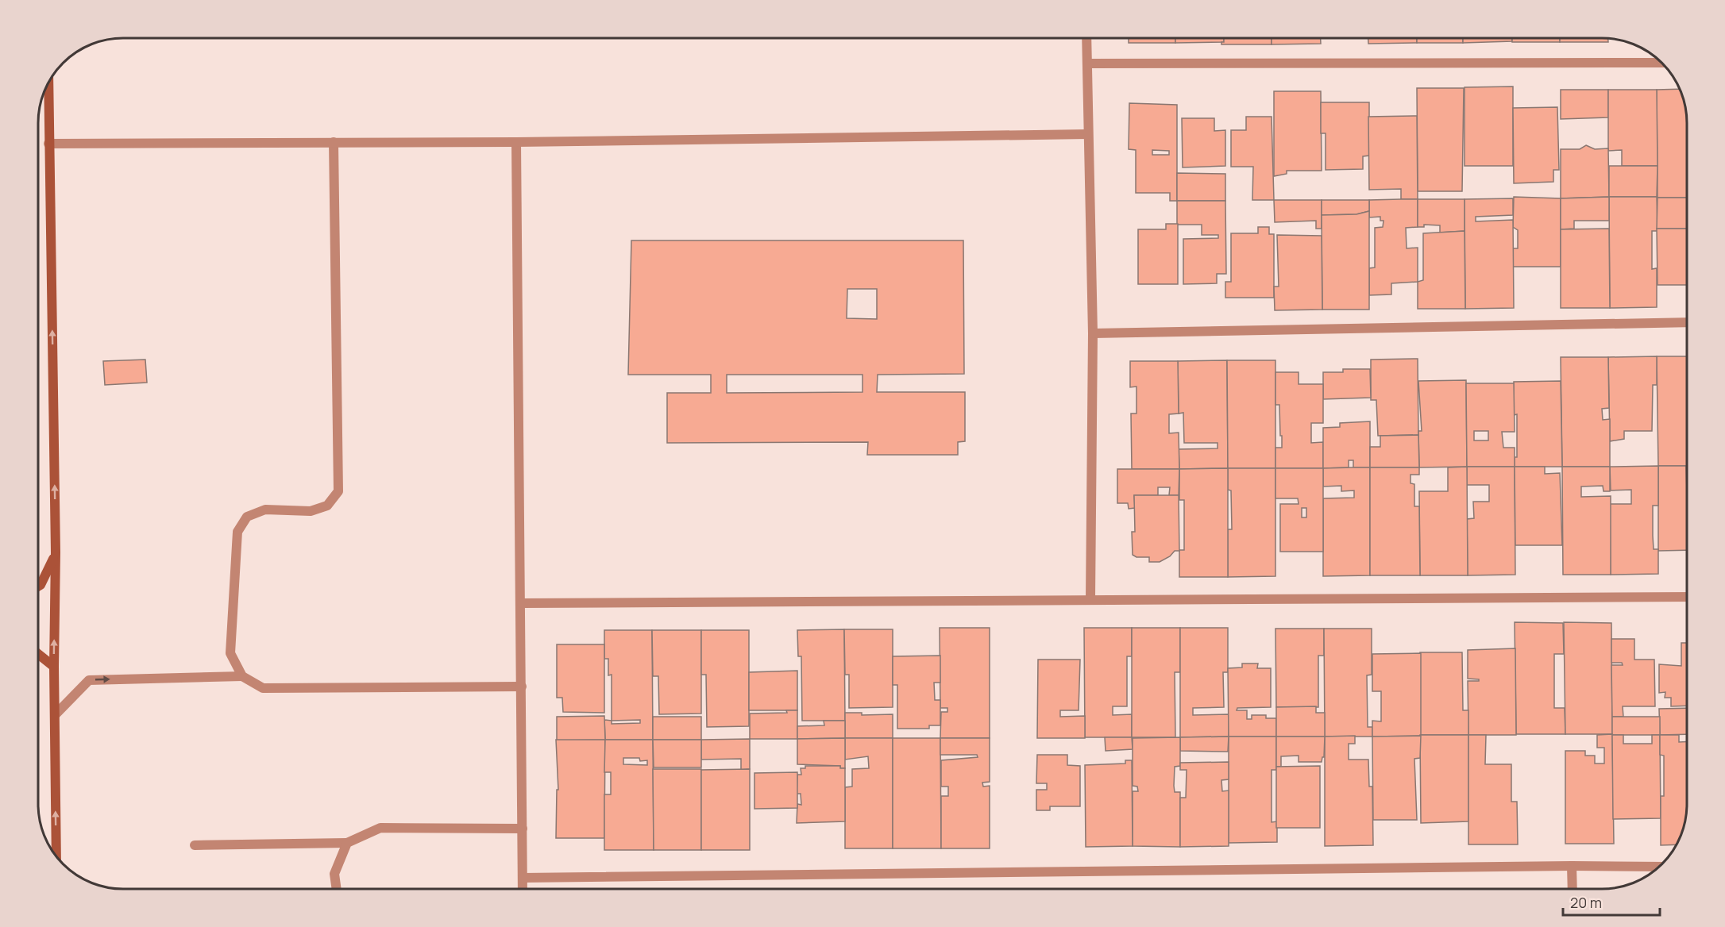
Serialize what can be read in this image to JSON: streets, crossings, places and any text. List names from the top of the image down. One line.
{"scale_bar":"20 m"}
